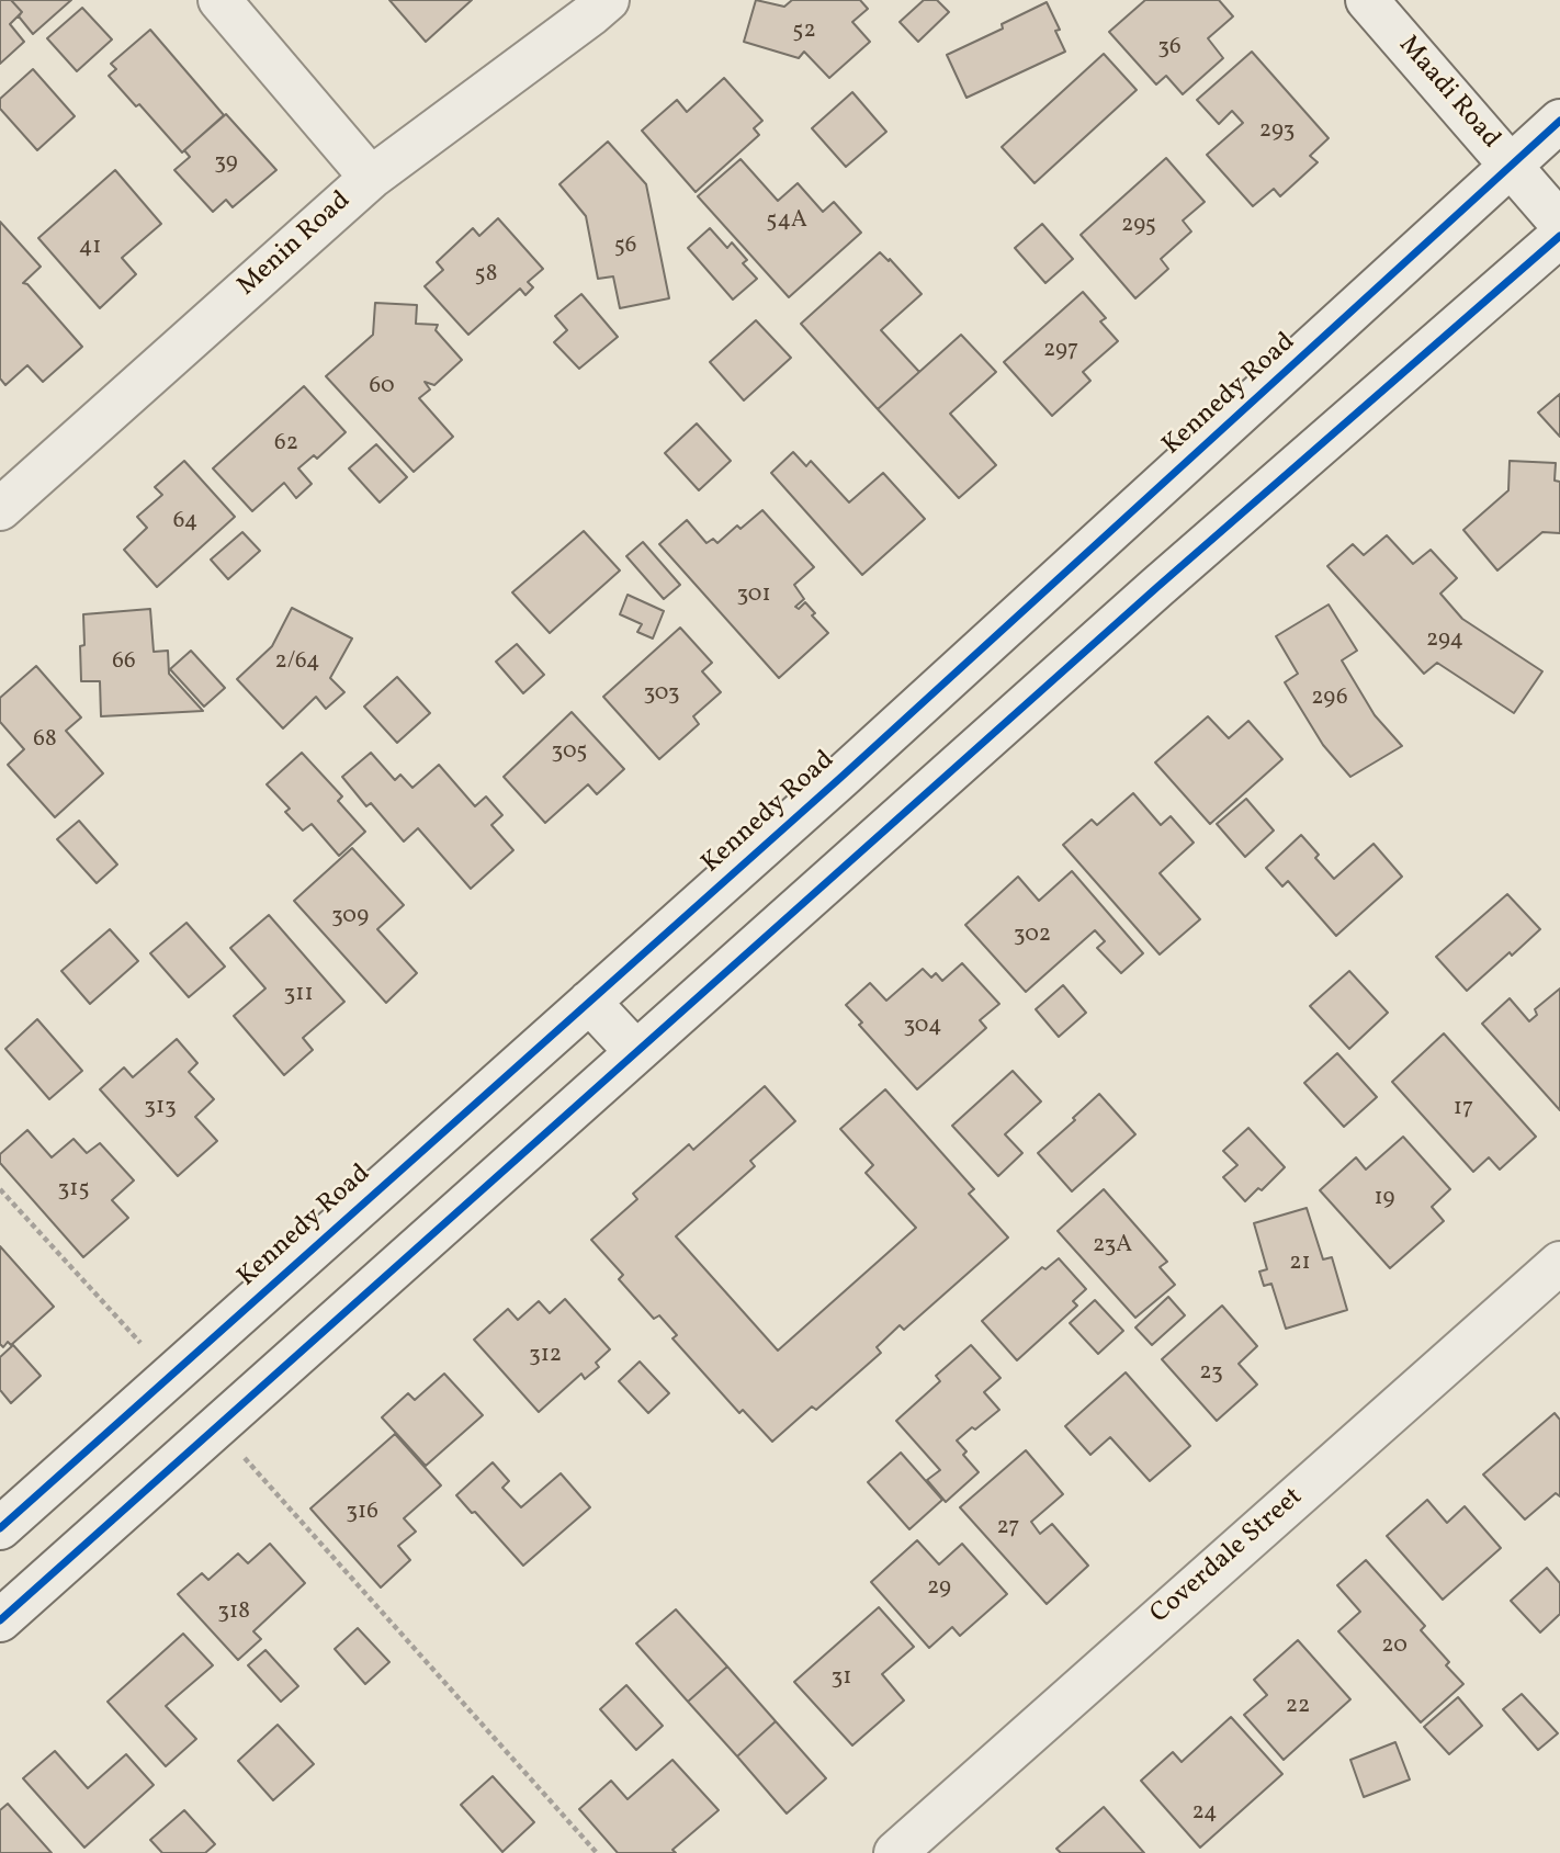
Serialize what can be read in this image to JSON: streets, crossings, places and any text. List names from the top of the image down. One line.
{"streets":{"main road":["Maadi Road","Menin Road","Kennedy Road","Coverdale Street"]},"crossings":[["Maadi Road","Kennedy Road"]],"house_numbers":["52","36","293","39","54A","295","56","41","58","297","60","62","64","301","294","66","2/64","303","296","68","305","309","302","311","304","313","17","315","19","23A","21","312","23","316","27","29","318","20","31","22","24"]}
